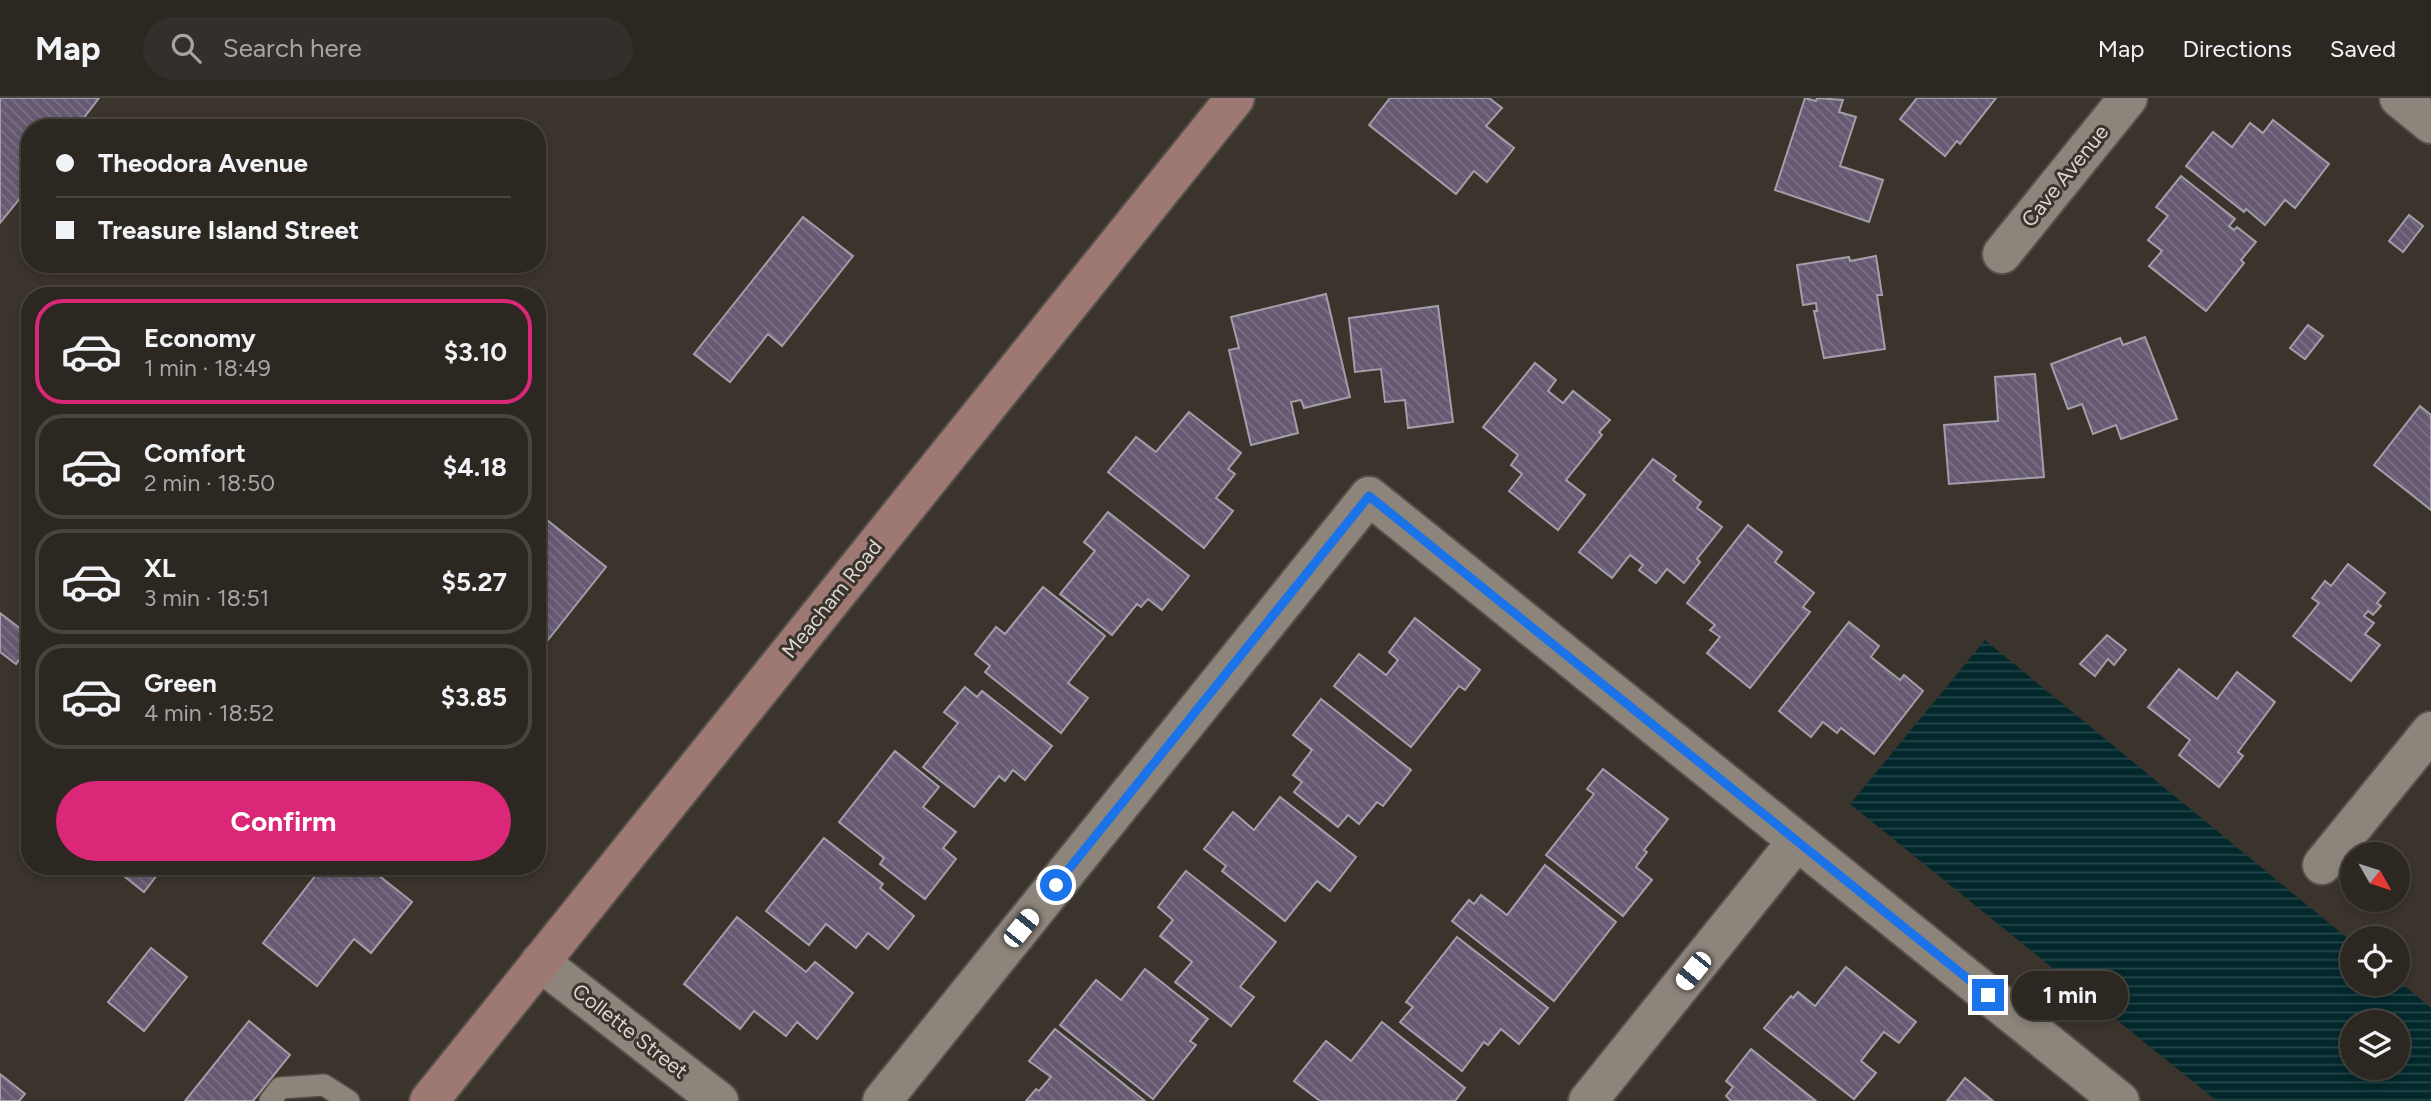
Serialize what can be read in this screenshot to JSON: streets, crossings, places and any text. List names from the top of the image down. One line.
{"streets":{"street":["Cave Avenue","Meacham Road","Collette Street"]},"crossings":[["Meacham Road","Collette Street"]],"north":"bottom right","page":{"header":"Map","search":"Search here","nav":["Map","Directions","Saved"],"banner":["Theodora Avenue","Treasure Island Street"],"list":[{"name":"Economy","note":"1 min · 18:49","value":"$3.10"},{"name":"Comfort","note":"2 min · 18:50","value":"$4.18"},{"name":"XL","note":"3 min · 18:51","value":"$5.27"},{"name":"Green","note":"4 min · 18:52","value":"$3.85"}],"buttons":"Confirm","bubble":"1 min"}}
